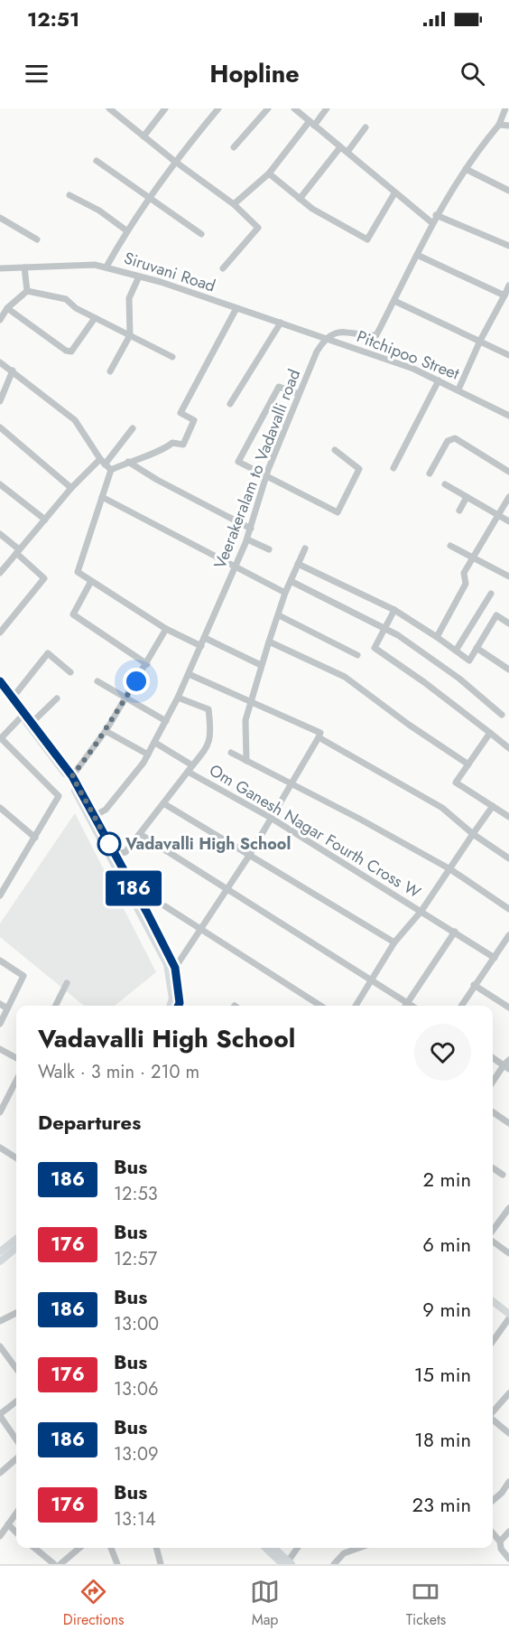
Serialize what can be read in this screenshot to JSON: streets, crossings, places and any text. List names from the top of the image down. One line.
{"streets":{"street":["Siruvani Road","Pitchipoo Street","Veerakeralam to Vadavalli road","Om Ganesh Nagar Fourth Cross W"]},"crossings":[["Siruvani Road","Pitchipoo Street"],["Siruvani Road","Veerakeralam to Vadavalli road"],["Pitchipoo Street","Veerakeralam to Vadavalli road"]],"places":["Vadavalli High School"],"lines":["bus line 186"],"page":{"status":"12:51","header":"Hopline","on_map":"186","heading":[["Vadavalli High School","Walk · 3 min · 210 m"],"Departures"],"list":[{"mark":"186","name":"Bus","note":"12:53","value":"2 min"},{"mark":"176","name":"Bus","note":"12:57","value":"6 min"},{"mark":"186","name":"Bus","note":"13:00","value":"9 min"},{"mark":"176","name":"Bus","note":"13:06","value":"15 min"},{"mark":"186","name":"Bus","note":"13:09","value":"18 min"},{"mark":"176","name":"Bus","note":"13:14","value":"23 min"}],"tabs":["Directions","Map","Tickets"]}}
